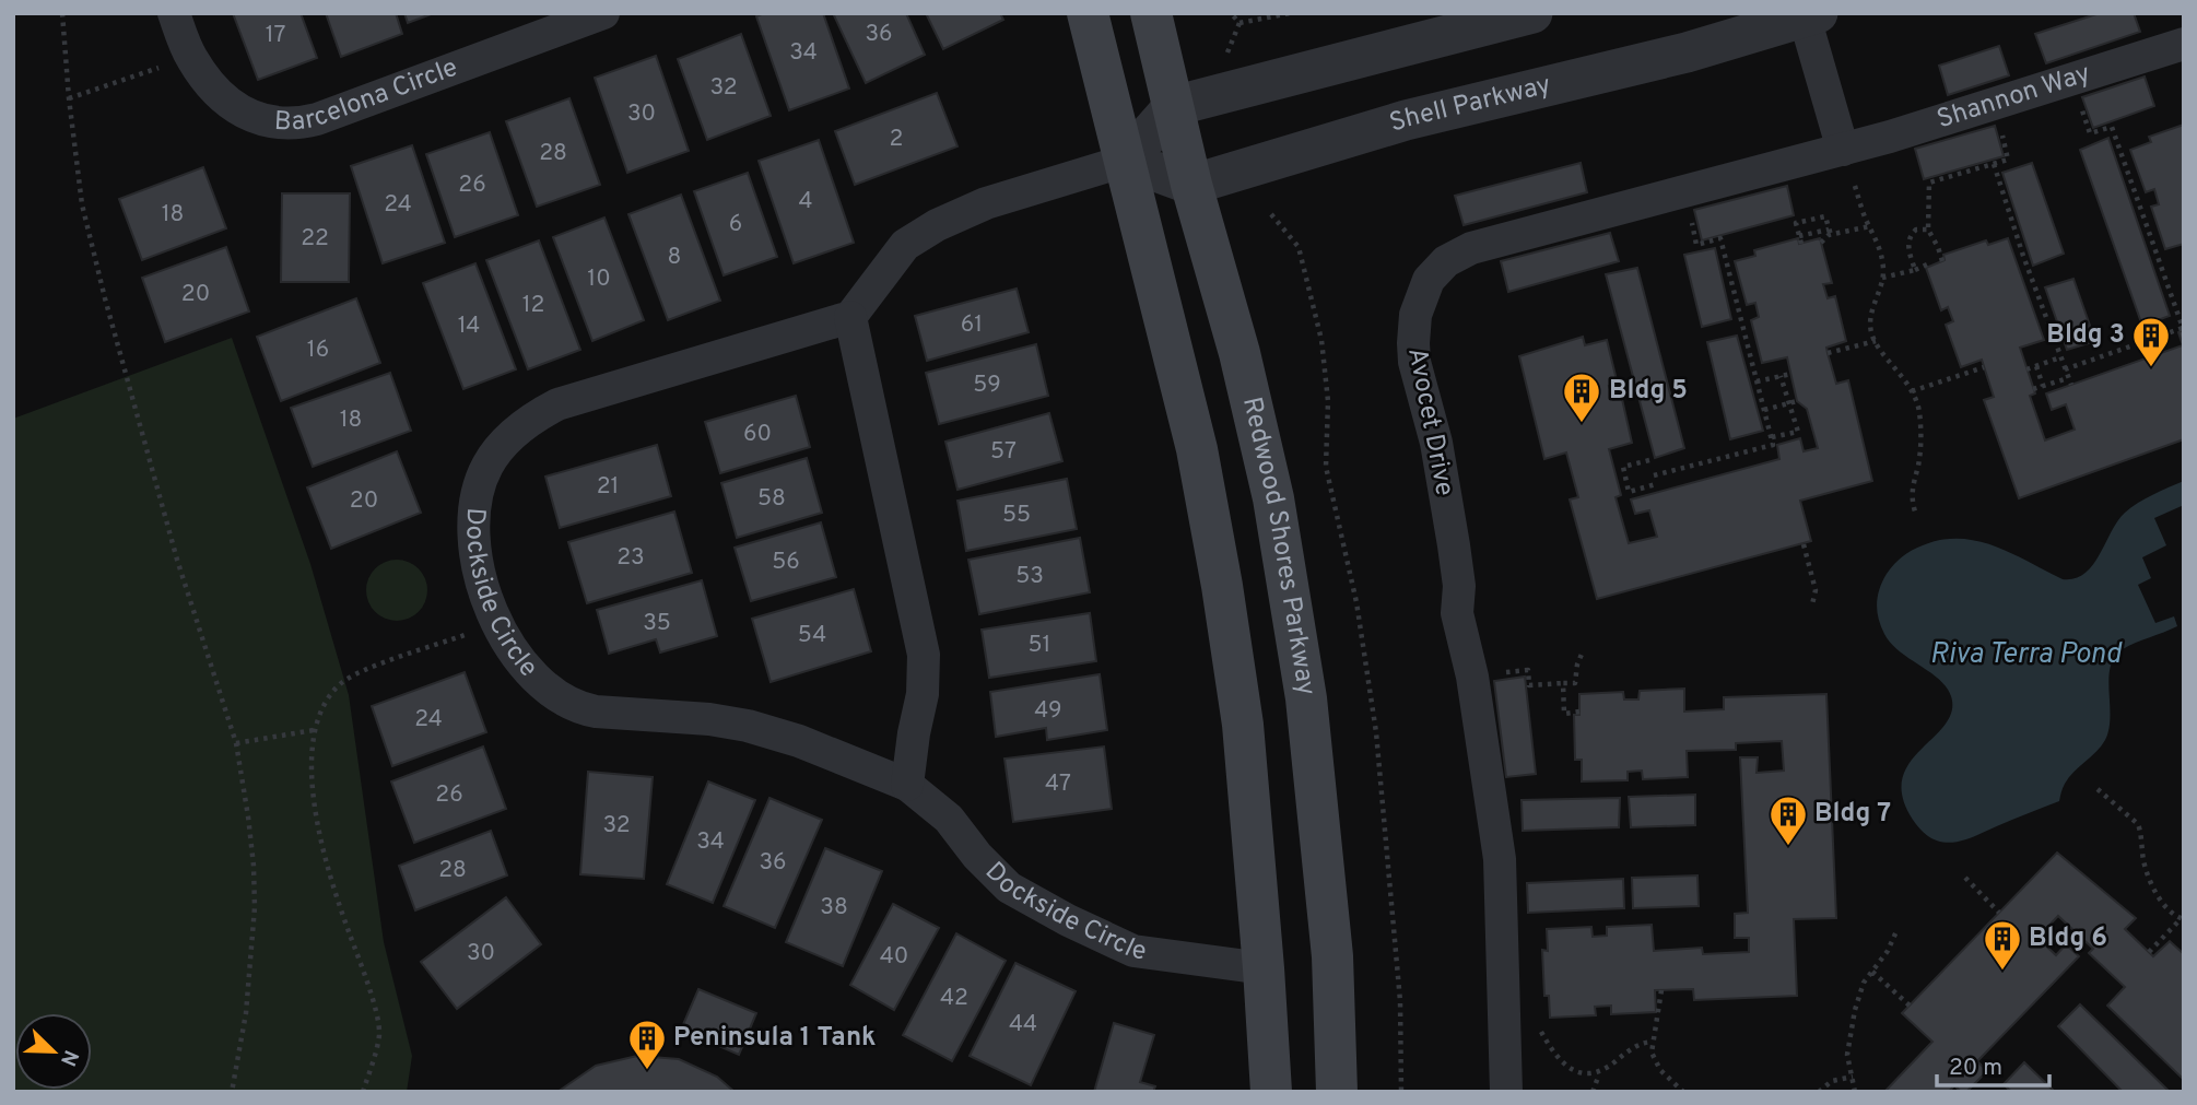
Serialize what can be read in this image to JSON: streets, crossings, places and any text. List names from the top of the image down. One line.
{"streets":{"main road":["Redwood Shores Parkway"],"street":["Barcelona Circle","Shannon Way","Shell Parkway","Avocet Drive","Dockside Circle"]},"crossings":[["Shannon Way","Avocet Drive"],["Shell Parkway","Redwood Shores Parkway"]],"water":["Riva Terra Pond"],"places":{"building":["Bldg 3","Bldg 5","Bldg 7","Bldg 6","Peninsula 1 Tank"]},"house_numbers":["36","17","34","32","30","2","28","26","4","24","18","6","22","8","10","20","12","61","14","16","59","18","60","57","21","58","20","55","23","56","53","35","54","51","49","24","47","26","32","34","36","28","38","30","40","42","44"],"scale_bar":"20 m","north":"bottom right"}
